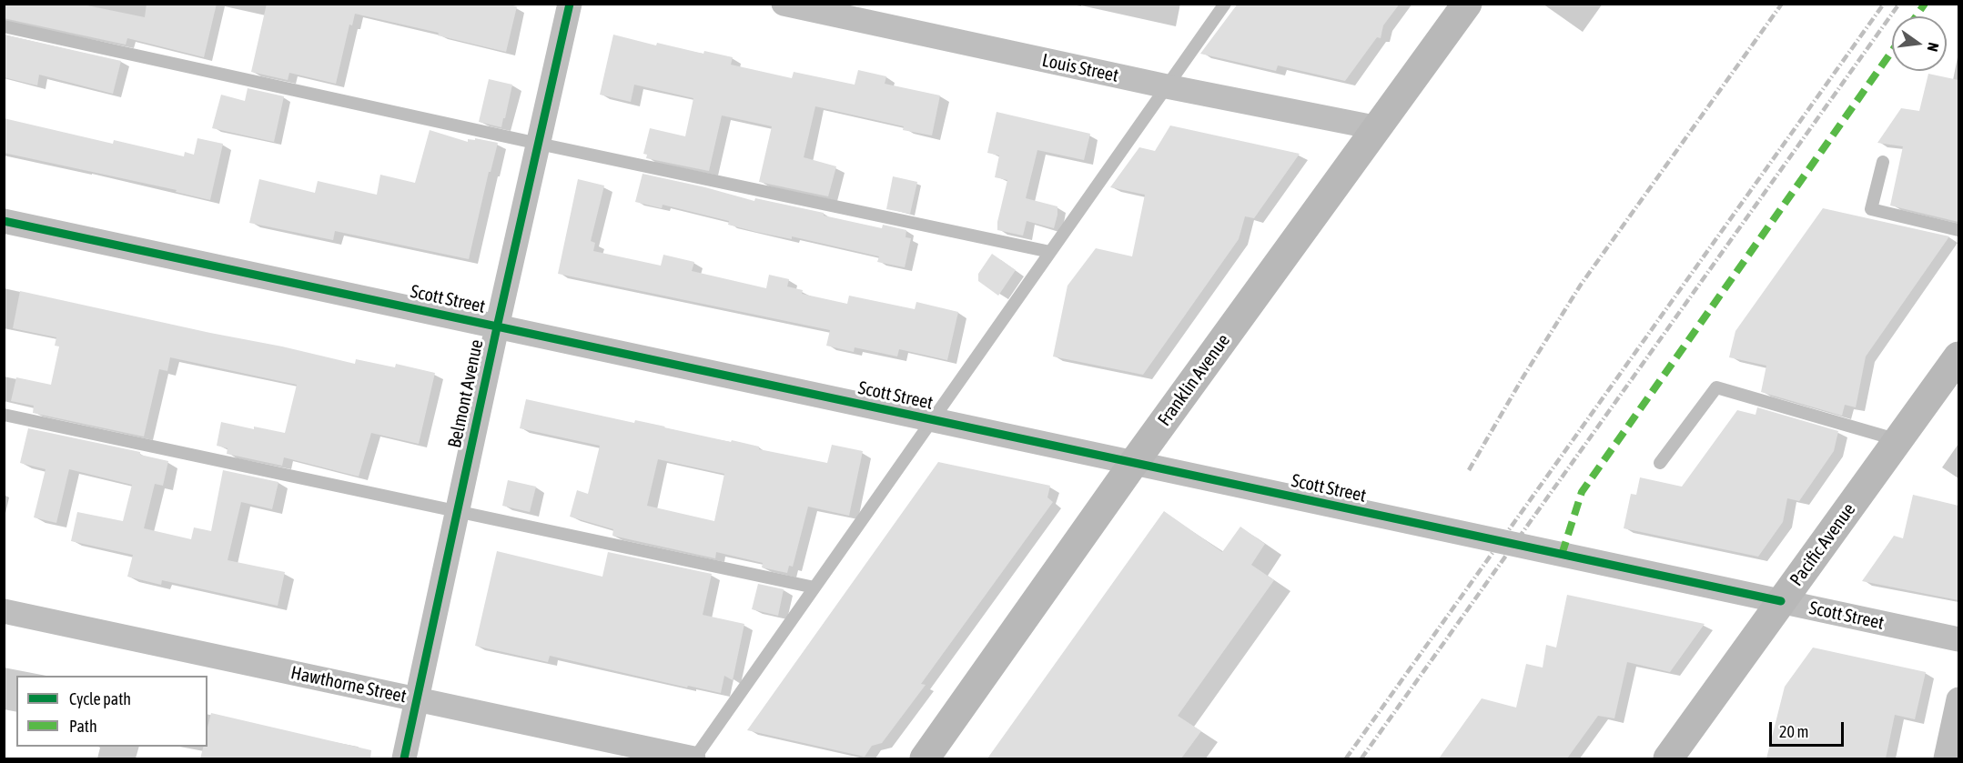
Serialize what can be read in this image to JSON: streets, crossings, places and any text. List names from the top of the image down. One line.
{"streets":{"main road":["Franklin Avenue","Pacific Avenue"],"street":["Louis Street","Scott Street","Belmont Avenue","Hawthorne Street"]},"crossings":[["Louis Street","Franklin Avenue"],["Scott Street","Franklin Avenue"],["Scott Street","Belmont Avenue"],["Scott Street","Pacific Avenue"],["Belmont Avenue","Hawthorne Street"]],"legend":["Cycle path","Path"],"scale_bar":"20 m","north":"right"}
